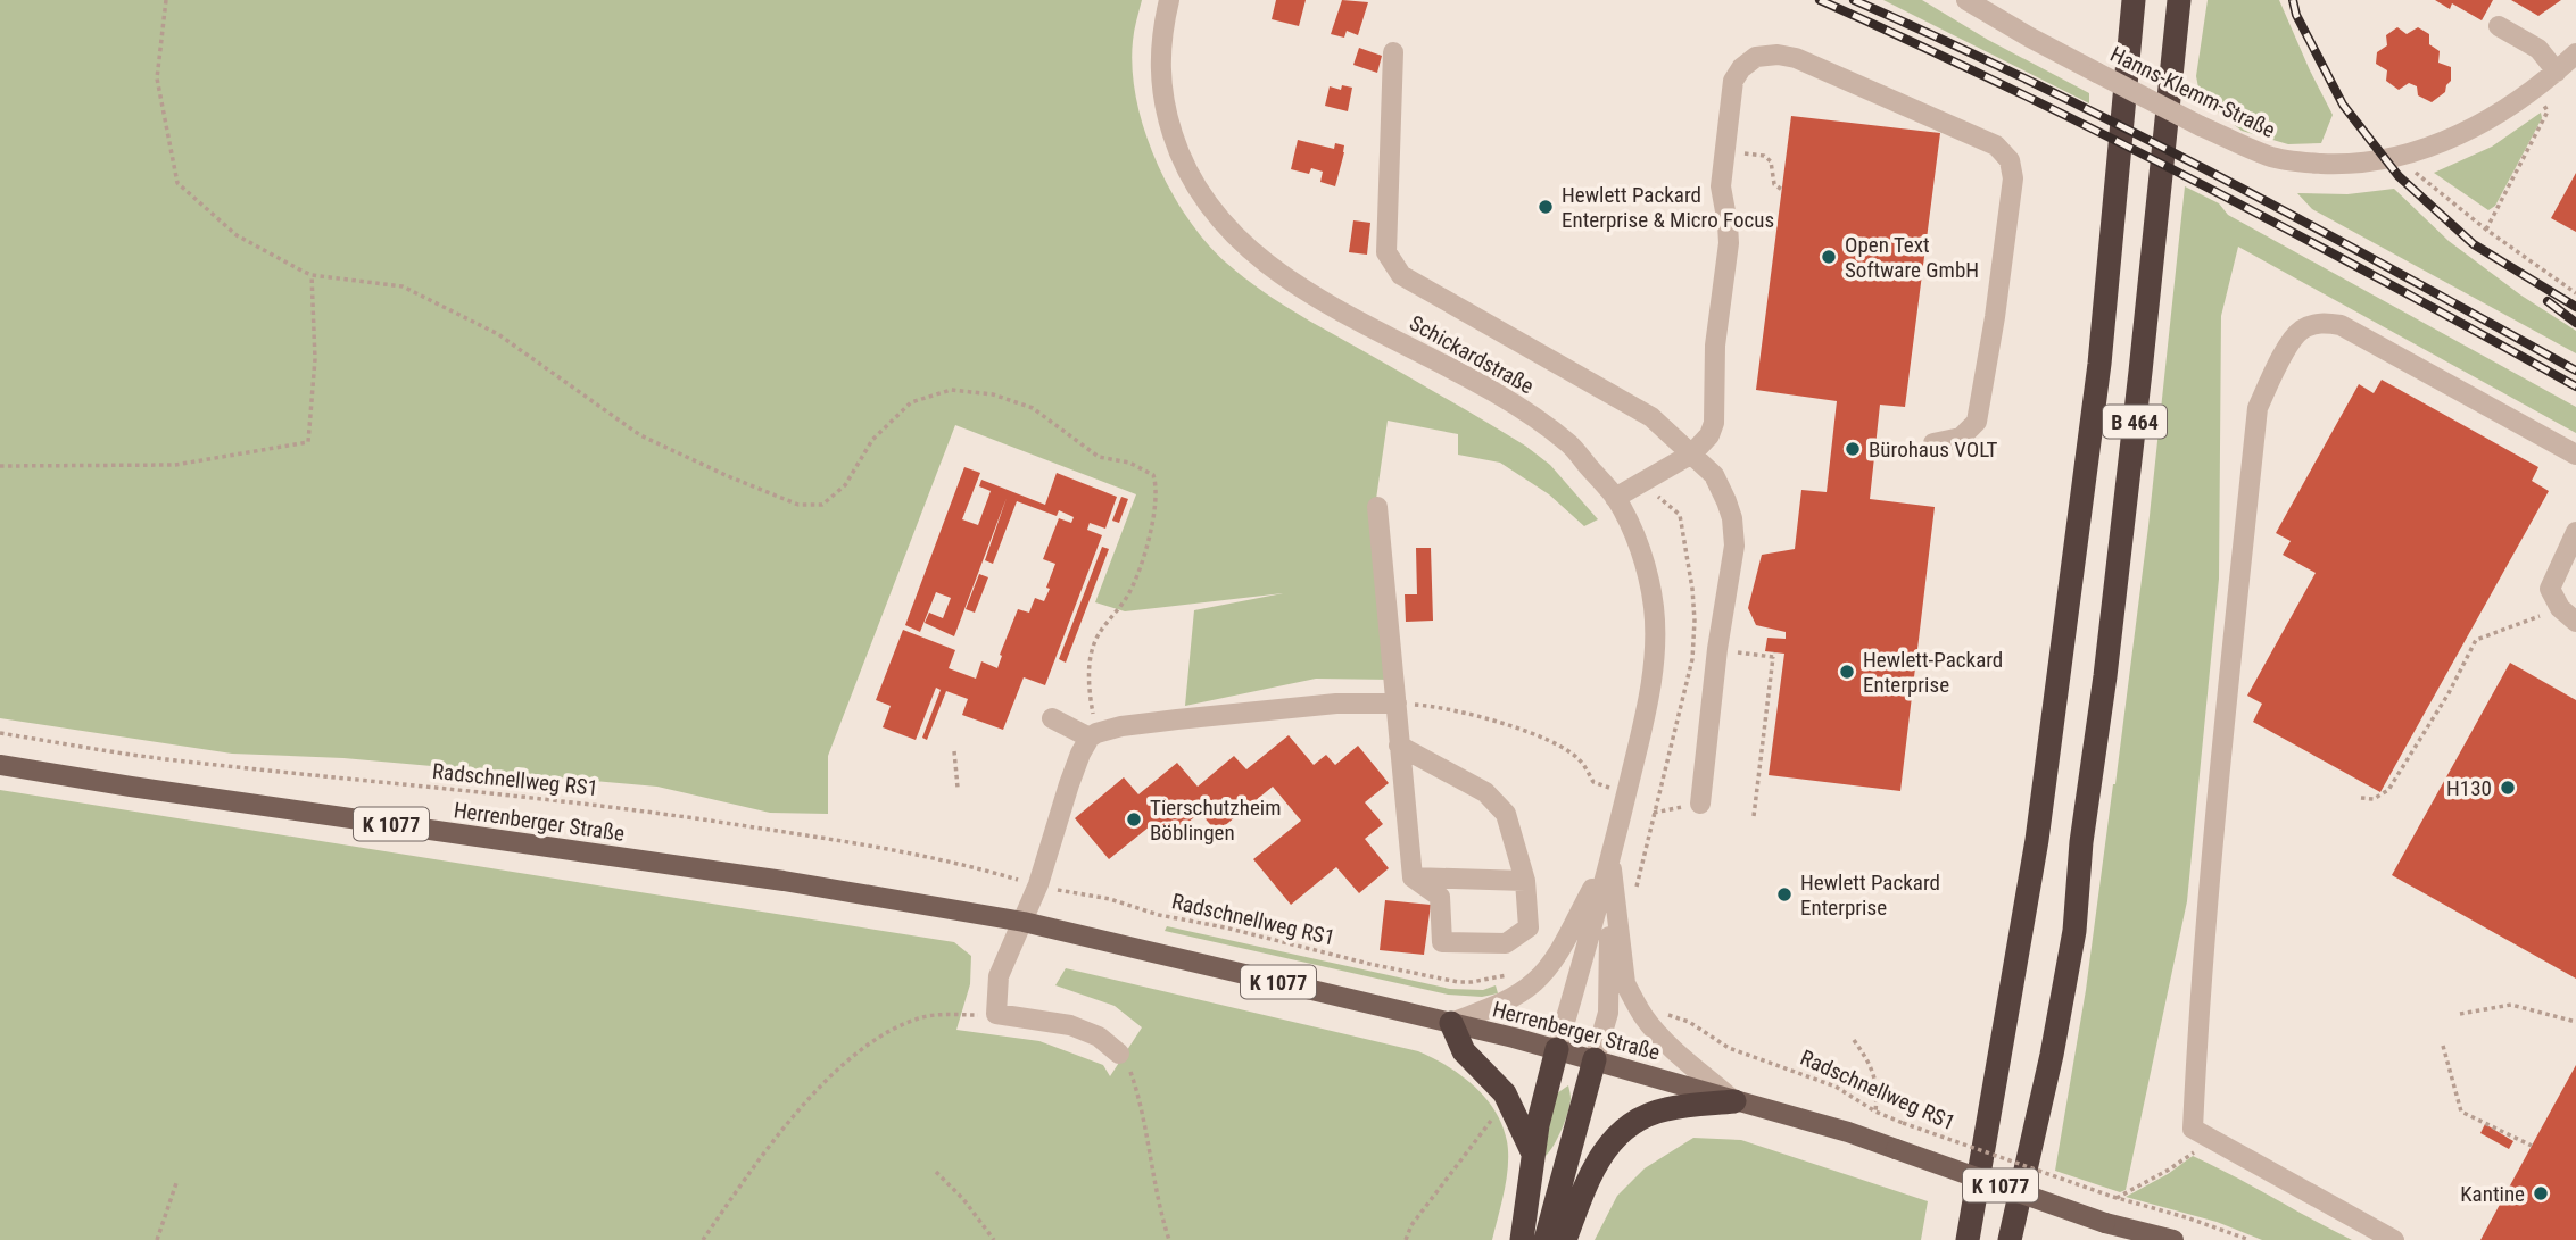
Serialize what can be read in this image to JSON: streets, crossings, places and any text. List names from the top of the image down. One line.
{"streets":{"highway":["B 464"],"main road":["Herrenberger Straße","K 1077"],"street":["Hanns-Klemm-Straße","Schickardstraße"],"path":["Radschnellweg RS1"]},"crossings":[["Schickardstraße","Herrenberger Straße"]],"places":["Hewlett Packard Enterprise & Micro Focus","Open Text Software GmbH","Bürohaus VOLT","Hewlett-Packard Enterprise","H130","Tierschutzheim Böblingen","Hewlett Packard Enterprise","Kantine"]}
